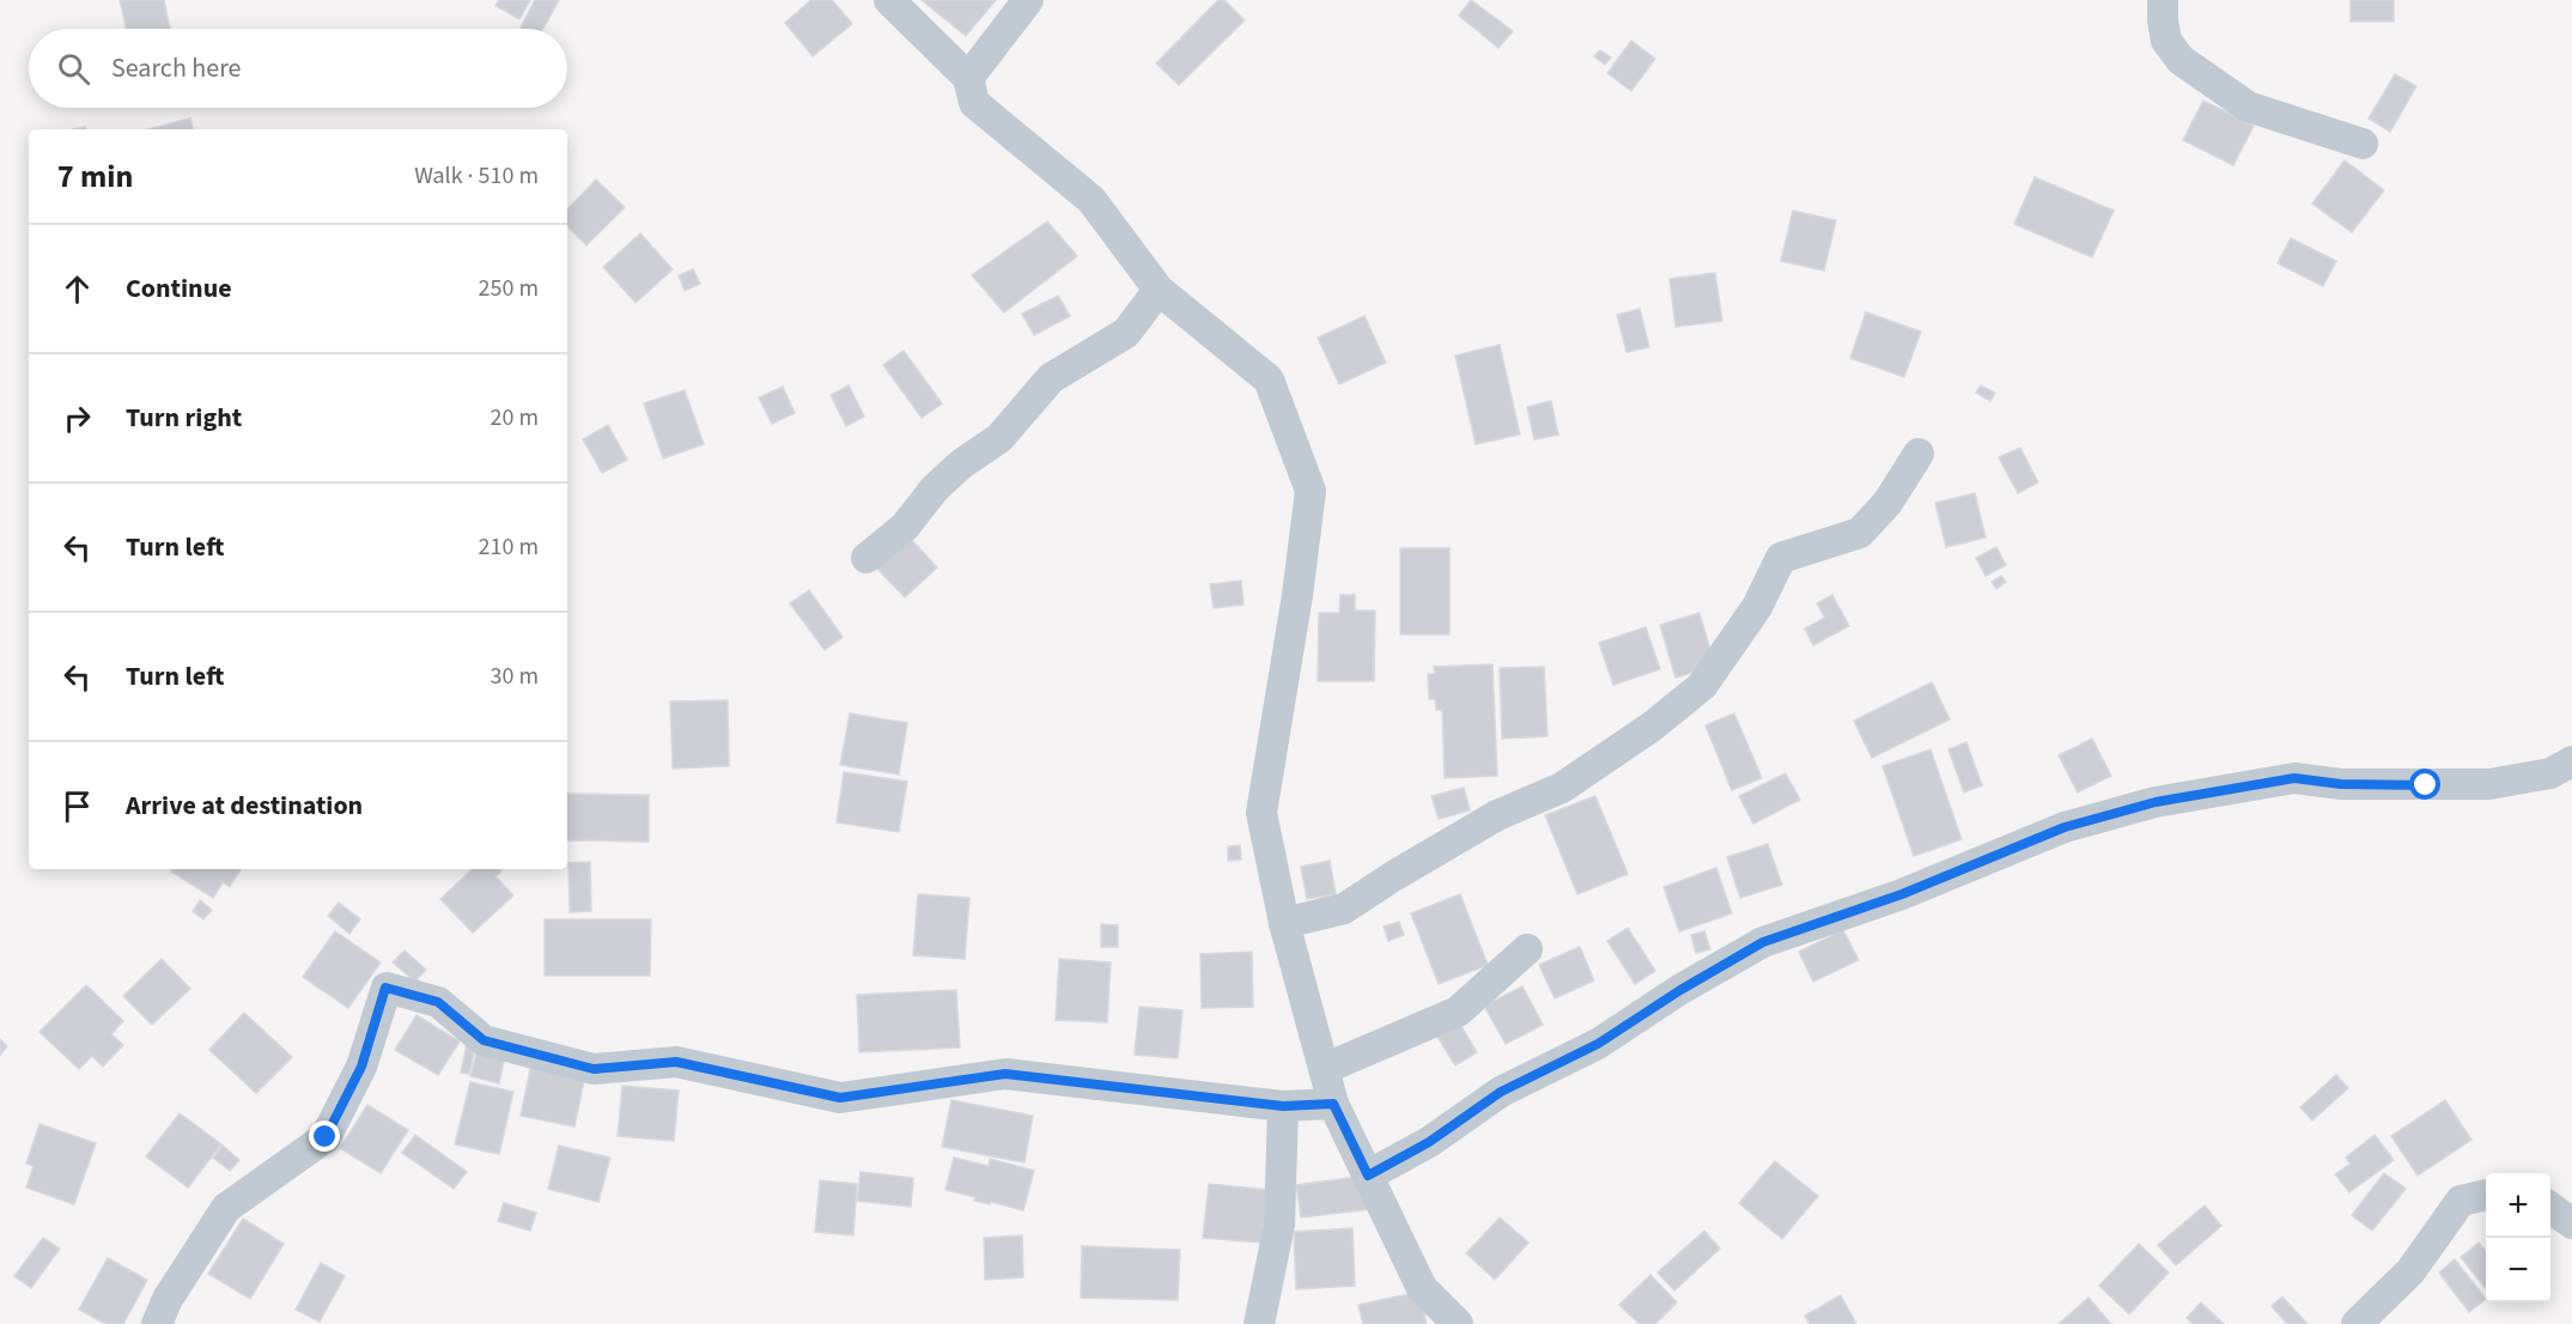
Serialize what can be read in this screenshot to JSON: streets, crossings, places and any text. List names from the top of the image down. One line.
{"page":{"search":"Search here","heading":["7 min","Walk · 510 m"],"list":[["Continue","250 m"],["Turn right","20 m"],["Turn left","210 m"],["Turn left","30 m"],"Arrive at destination"],"map_buttons":["+","−"]}}
